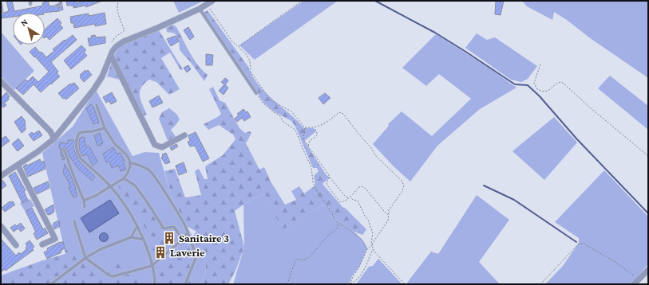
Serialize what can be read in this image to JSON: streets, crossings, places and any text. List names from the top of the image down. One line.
{"places":{"building":["Sanitaire 3","Laverie"]},"north":"top left"}
